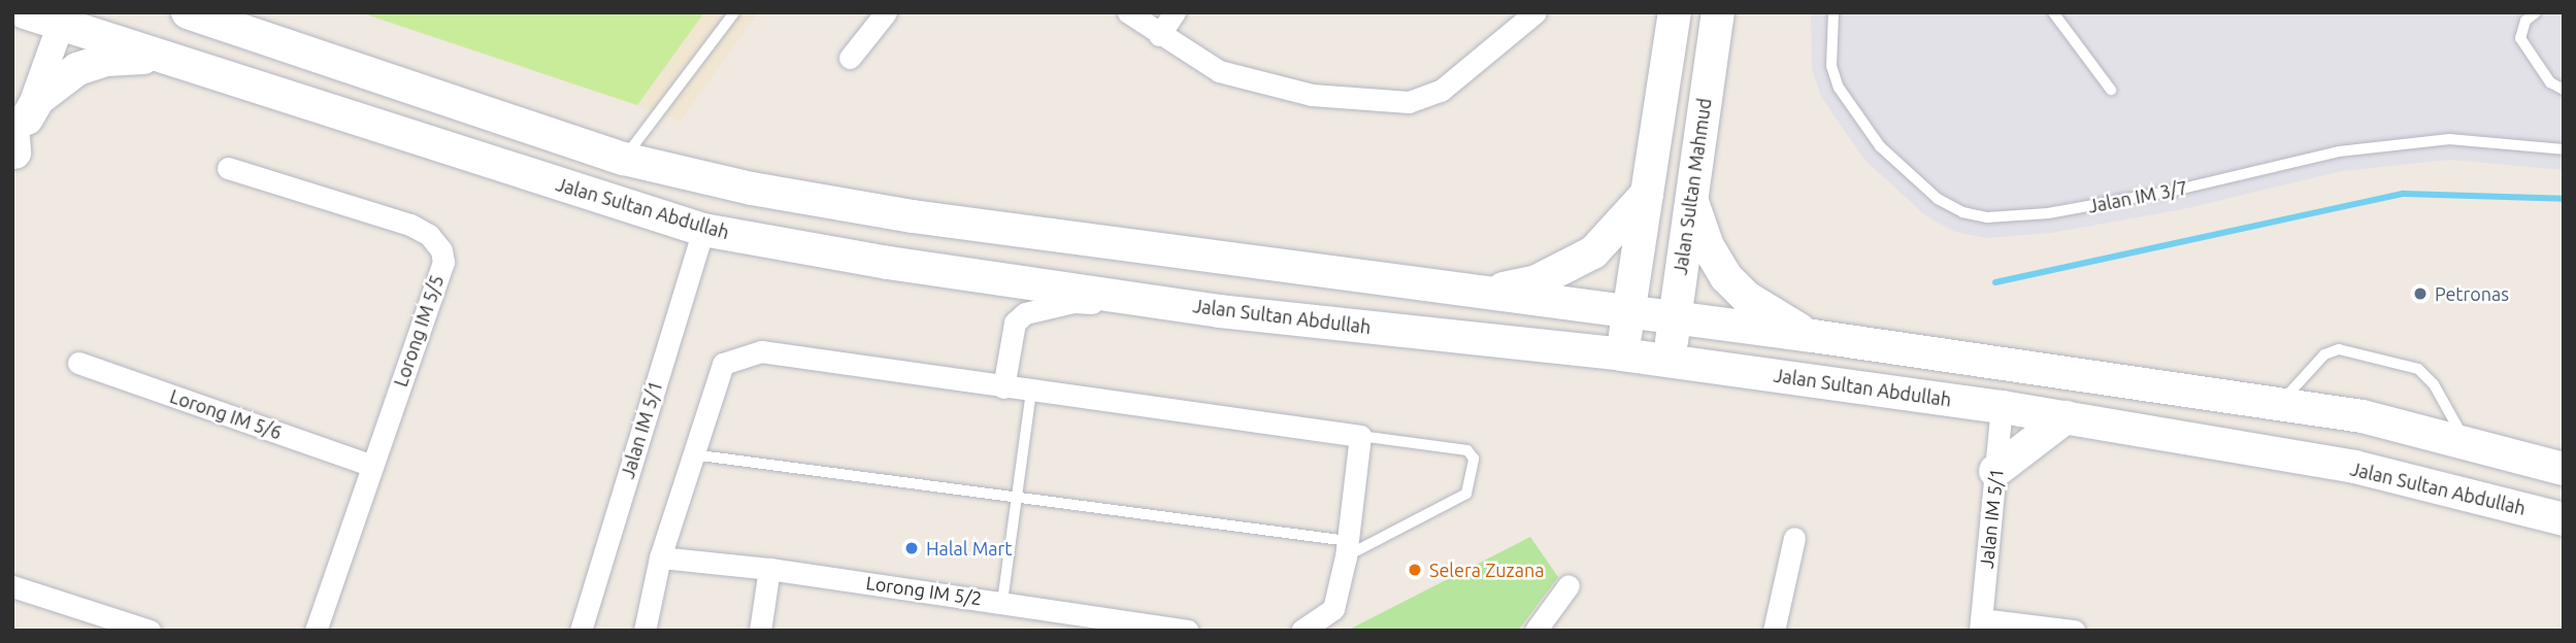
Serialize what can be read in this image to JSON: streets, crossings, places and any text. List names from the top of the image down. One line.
{"streets":{"main road":["Jalan Sultan Mahmud","Jalan Sultan Abdullah"],"street":["Lorong IM 5/5","Lorong IM 5/6","Jalan IM 5/1","Lorong IM 5/2"],"lane":["Jalan IM 3/7"]},"crossings":[["Jalan Sultan Mahmud","Jalan Sultan Abdullah"],["Jalan Sultan Abdullah","Jalan IM 5/1"],["Lorong IM 5/5","Lorong IM 5/6"]],"places":["Petronas","Halal Mart","Selera Zuzana"]}
